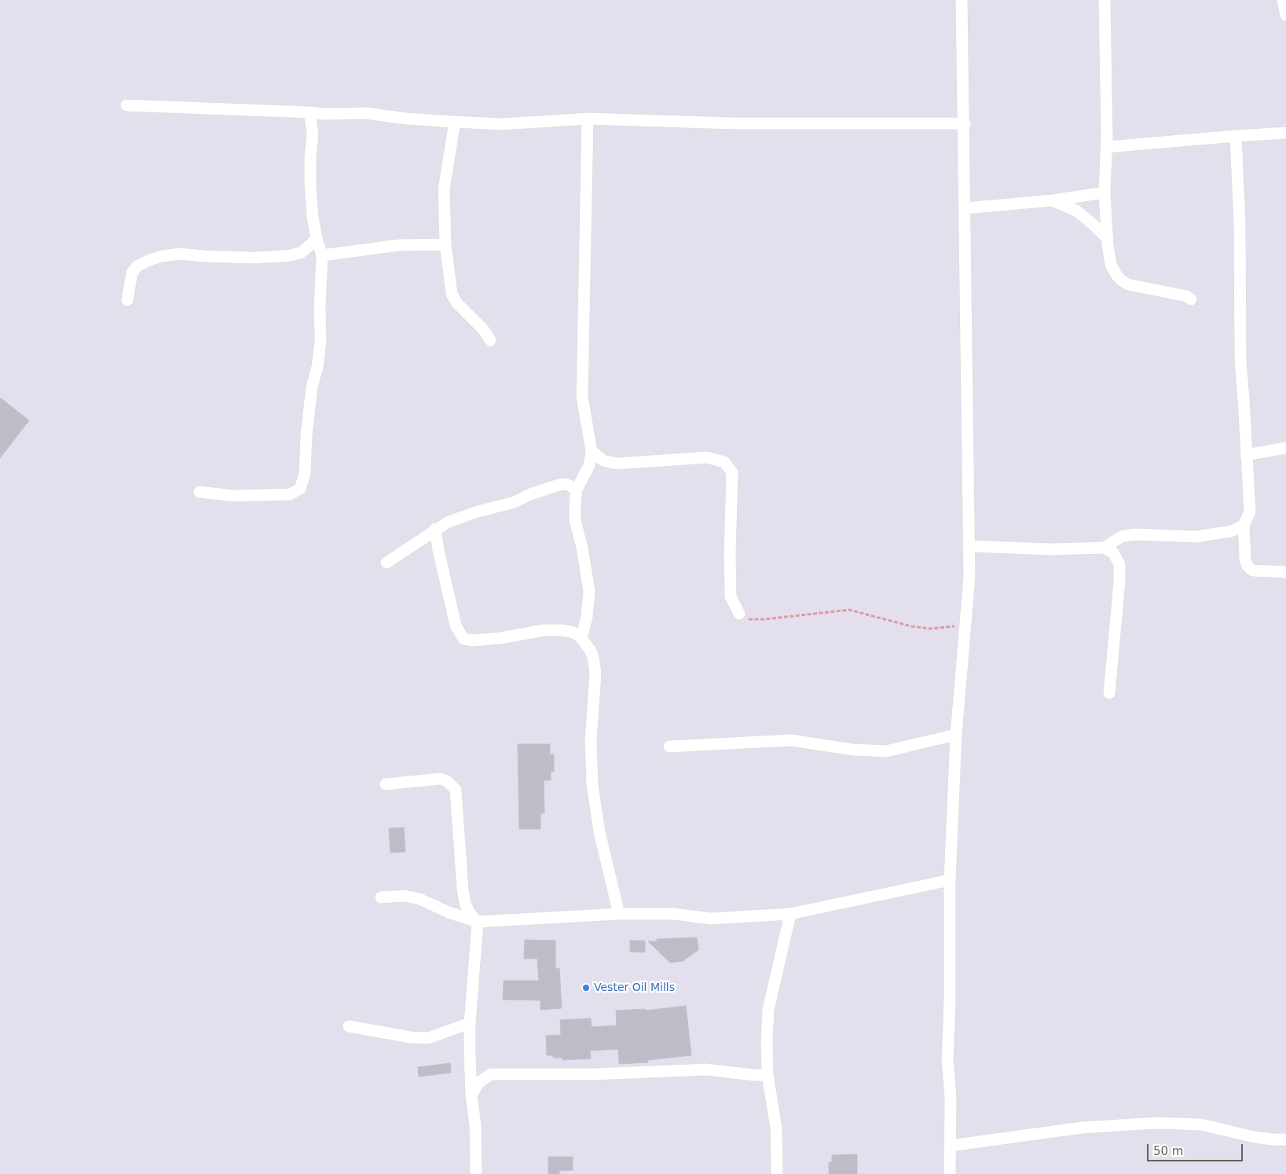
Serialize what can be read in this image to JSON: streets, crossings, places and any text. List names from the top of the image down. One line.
{"places":["Vester Oil Mills"],"scale_bar":"50 m"}
